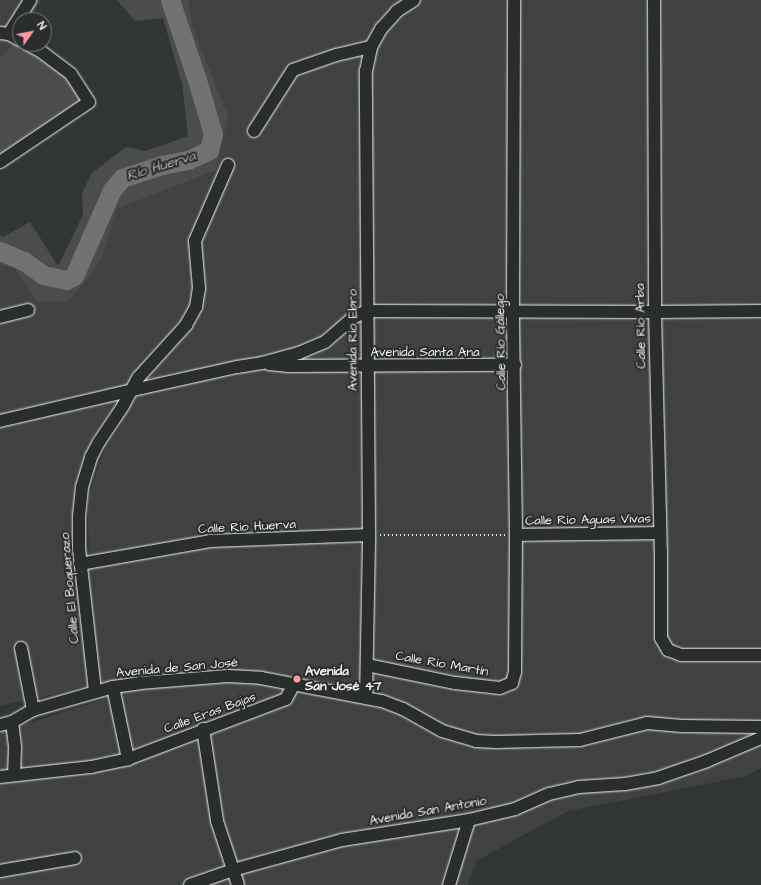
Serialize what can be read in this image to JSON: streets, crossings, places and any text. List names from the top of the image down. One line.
{"streets":{"street":["Calle Río Arba","Avenida Río Ebro","Calle Río Gállego","Avenida Santa Ana","Calle Río Aguas Vivas","Calle Río Huerva","Calle El Boquerazo","Calle Río Martín","Avenida de San José","Calle Eras Bajas","Avenida San Antonio"]},"crossings":[["Calle Río Arba","Calle Río Aguas Vivas"],["Avenida Río Ebro","Avenida Santa Ana"],["Avenida Río Ebro","Calle Río Huerva"],["Avenida Río Ebro","Calle Río Martín"],["Avenida Río Ebro","Avenida de San José"],["Calle Río Gállego","Avenida Santa Ana"],["Calle Río Gállego","Calle Río Aguas Vivas"],["Calle Río Gállego","Calle Río Martín"],["Avenida Santa Ana","Calle El Boquerazo"],["Calle Río Huerva","Calle El Boquerazo"],["Calle El Boquerazo","Avenida de San José"],["Avenida de San José","Calle Eras Bajas"]],"water":["Río Huerva"],"places":["Avenida San José 47"],"north":"top right"}
